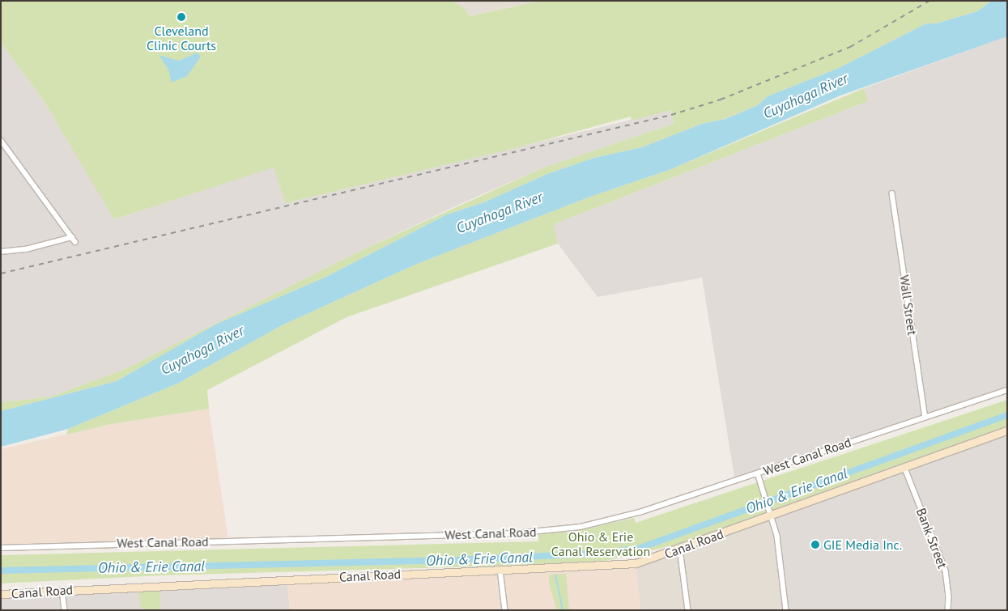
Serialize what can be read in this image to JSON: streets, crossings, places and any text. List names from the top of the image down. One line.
{"streets":{"main road":["Canal Road"],"street":["Wall Street","West Canal Road","Bank Street"]},"crossings":[["Wall Street","West Canal Road"],["Bank Street","Canal Road"]],"water":["Cuyahoga River","Ohio & Erie Canal"],"parks":["Ohio & Erie Canal Reservation"],"places":["Cleveland Clinic Courts","GIE Media Inc."]}
